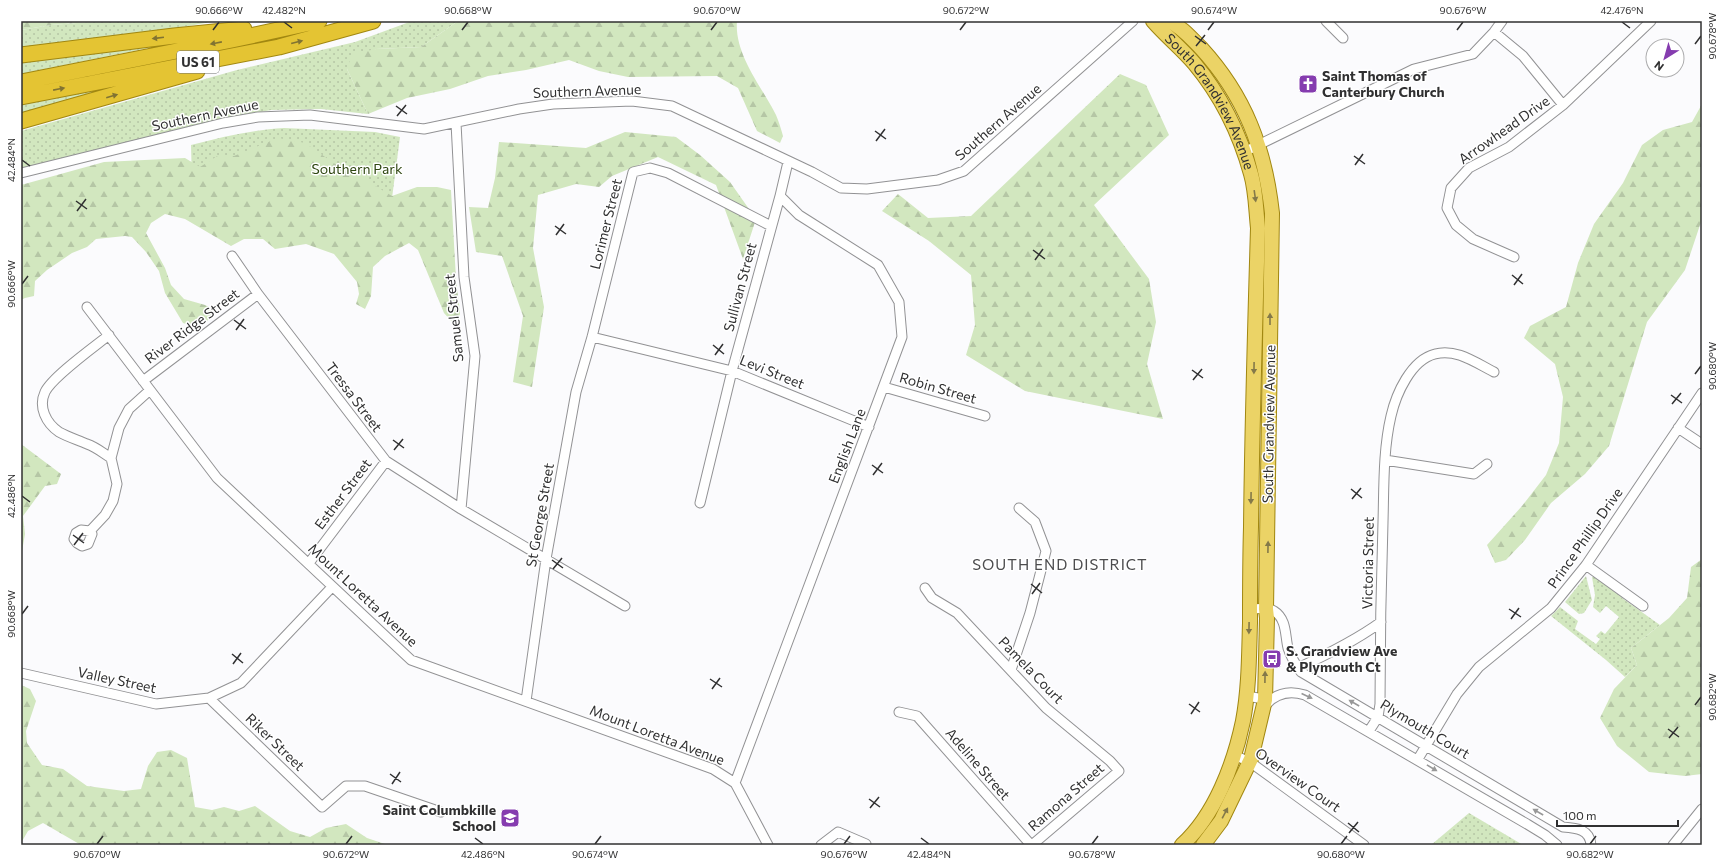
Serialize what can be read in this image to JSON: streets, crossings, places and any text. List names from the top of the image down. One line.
{"streets":{"highway":["US 61"],"main road":["South Grandview Avenue"],"street":["Southern Avenue","Arrowhead Drive","Lorimer Street","Sullivan Street","Samuel Street","River Ridge Street","Levi Street","Robin Street","Tressa Street","English Lane","Esther Street","St George Street","Prince Phillip Drive","Victoria Street","Mount Loretta Avenue","Pamela Court","Valley Street","Plymouth Court","Riker Street","Adeline Street","Overview Court","Ramona Street"]},"crossings":[["Southern Avenue","Samuel Street"],["South Grandview Avenue","Plymouth Court"],["South Grandview Avenue","Overview Court"],["Lorimer Street","Sullivan Street"],["Lorimer Street","Levi Street"],["Lorimer Street","St George Street"],["Sullivan Street","Levi Street"],["Sullivan Street","English Lane"],["Samuel Street","Tressa Street"],["River Ridge Street","Tressa Street"],["River Ridge Street","Mount Loretta Avenue"],["Levi Street","English Lane"],["Levi Street","St George Street"],["Robin Street","English Lane"],["Tressa Street","Esther Street"],["Tressa Street","St George Street"],["English Lane","Mount Loretta Avenue"],["Esther Street","Mount Loretta Avenue"],["St George Street","Mount Loretta Avenue"],["Prince Phillip Drive","Plymouth Court"],["Victoria Street","Plymouth Court"],["Mount Loretta Avenue","Valley Street"],["Pamela Court","Ramona Street"],["Valley Street","Riker Street"],["Adeline Street","Ramona Street"]],"districts":["SOUTH END DISTRICT"],"parks":["Southern Park"],"places":{"church":["Saint Thomas of Canterbury Church"],"bus stop":["S. Grandview Ave & Plymouth Ct"],"school or university":["Saint Columbkille School"]},"scale_bar":"100 m","north":"bottom left","coordinates":["90.666°W","42.482°N","90.668°W","90.670°W","90.672°W","90.674°W","90.676°W","42.476°N","90.678°W","42.484°N","90.680°W","42.486°N","90.682°W"]}
